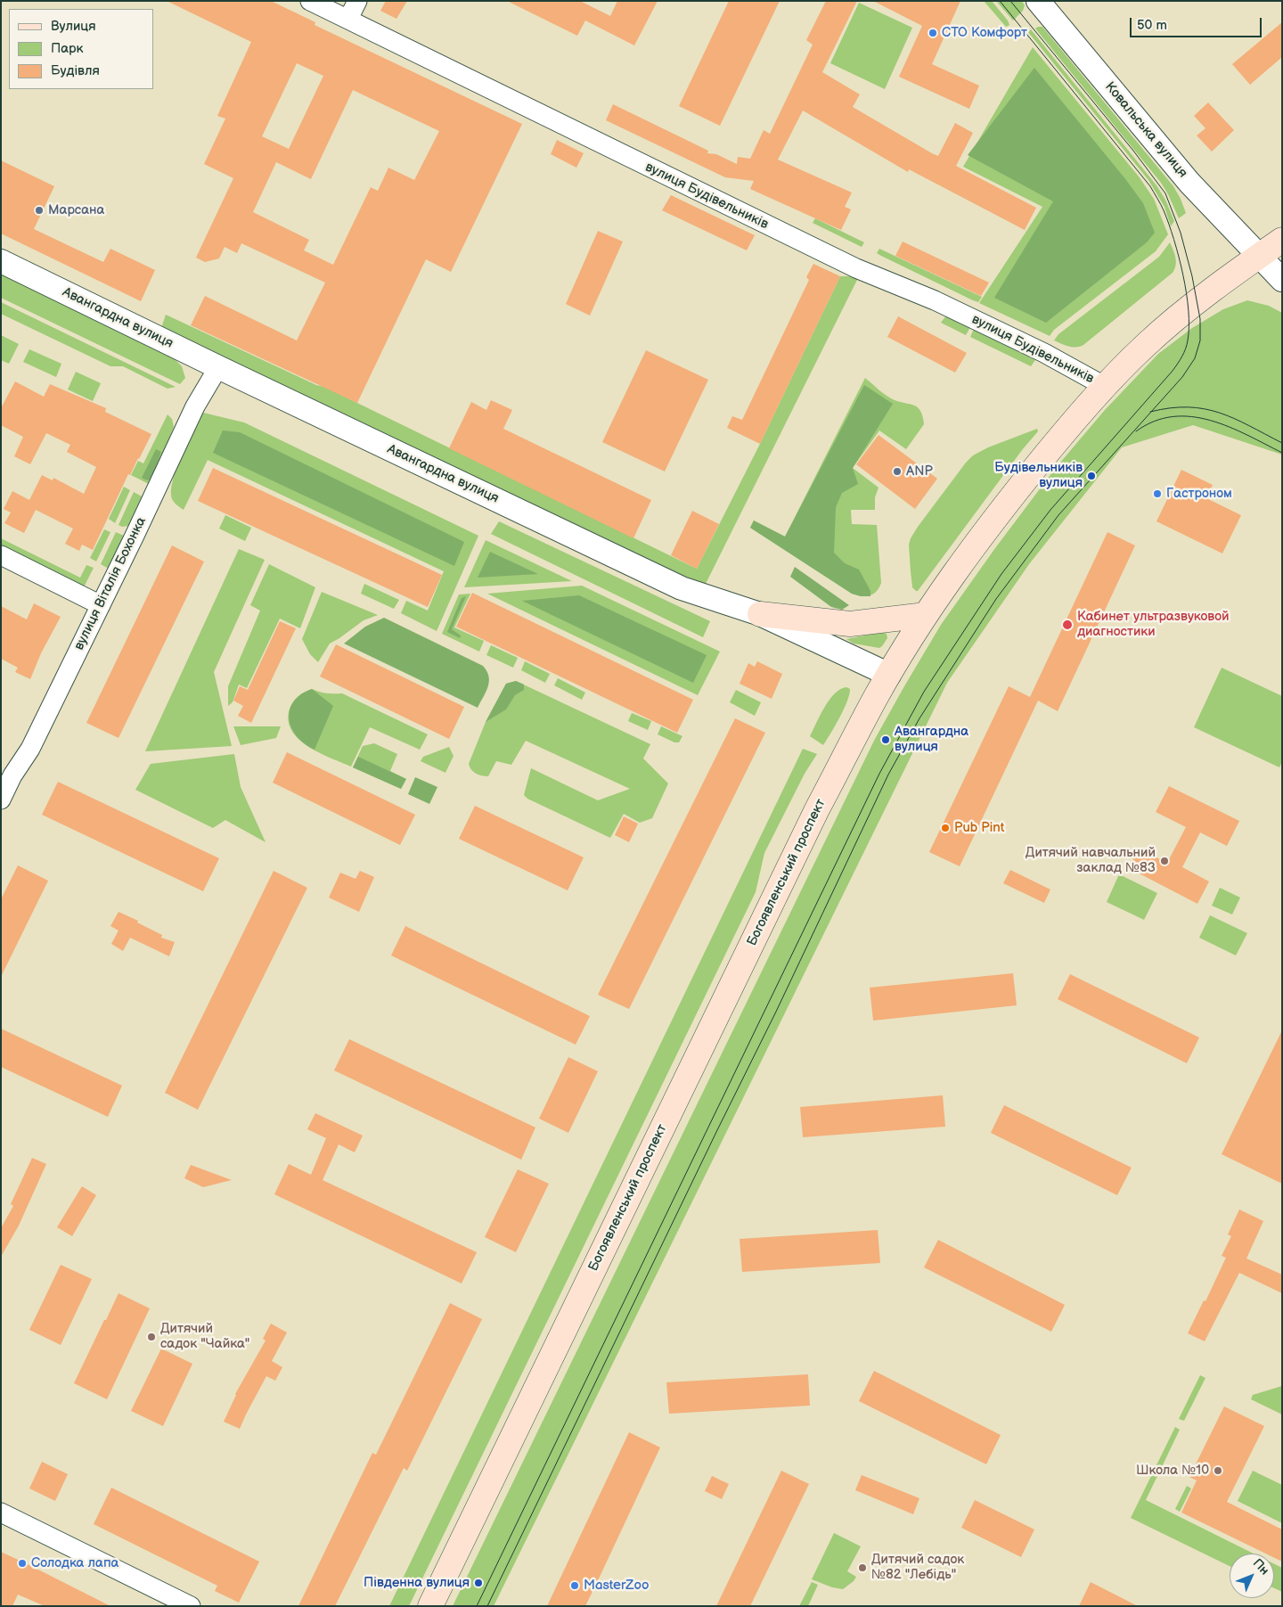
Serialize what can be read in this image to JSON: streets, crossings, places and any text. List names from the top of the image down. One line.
{"streets":{"main road":["Богоявленський проспект"],"street":["Ковальська вулиця","вулиця Будівельників","Авангардна вулиця","вулиця Віталія Бохонка"]},"crossings":[["Ковальська вулиця","Богоявленський проспект"],["вулиця Будівельників","Богоявленський проспект"],["Авангардна вулиця","вулиця Віталія Бохонка"],["Авангардна вулиця","Богоявленський проспект"]],"places":["СТО Комфорт","Марсана","ANP","Будівельників вулиця","Гастроном","Кабинет ультразвуковой диагностики","Авангардна вулиця","Pub Pint","Дитячий навчальний заклад №83","Дитячий садок \"Чайка\"","Школа №10","Солодка лапа","Дитячий садок №82 \"Лебідь\"","Південна вулиця","MasterZoo"],"legend":["Вулиця","Парк","Будівля"],"scale_bar":"50 m","north":"top right"}
